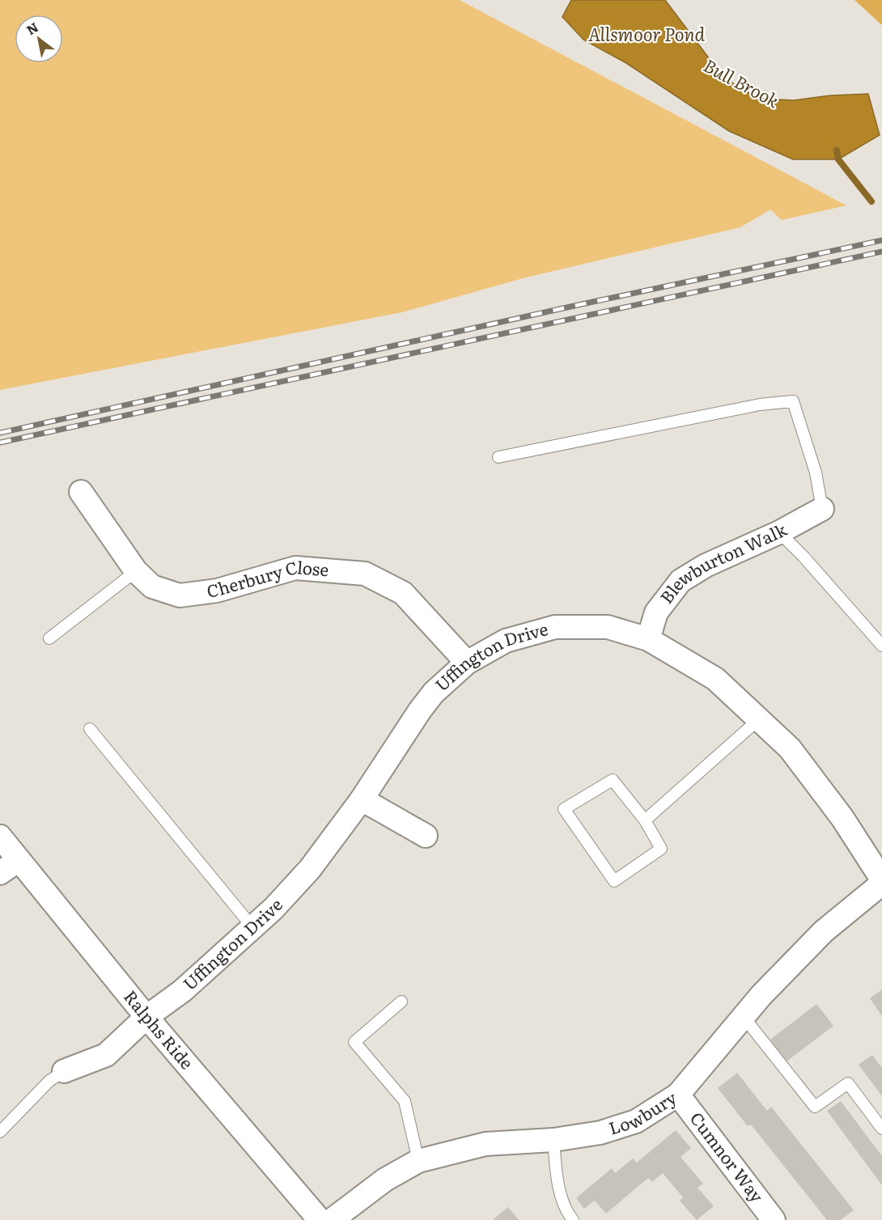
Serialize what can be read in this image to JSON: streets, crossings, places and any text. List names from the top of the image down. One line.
{"streets":{"street":["Blewburton Walk","Cherbury Close","Uffington Drive","Ralphs Ride","Lowbury","Cumnor Way"]},"crossings":[["Blewburton Walk","Uffington Drive"],["Cherbury Close","Uffington Drive"],["Uffington Drive","Ralphs Ride"],["Lowbury","Cumnor Way"]],"water":["Allsmoor Pond","Bull Brook"],"north":"top left"}
